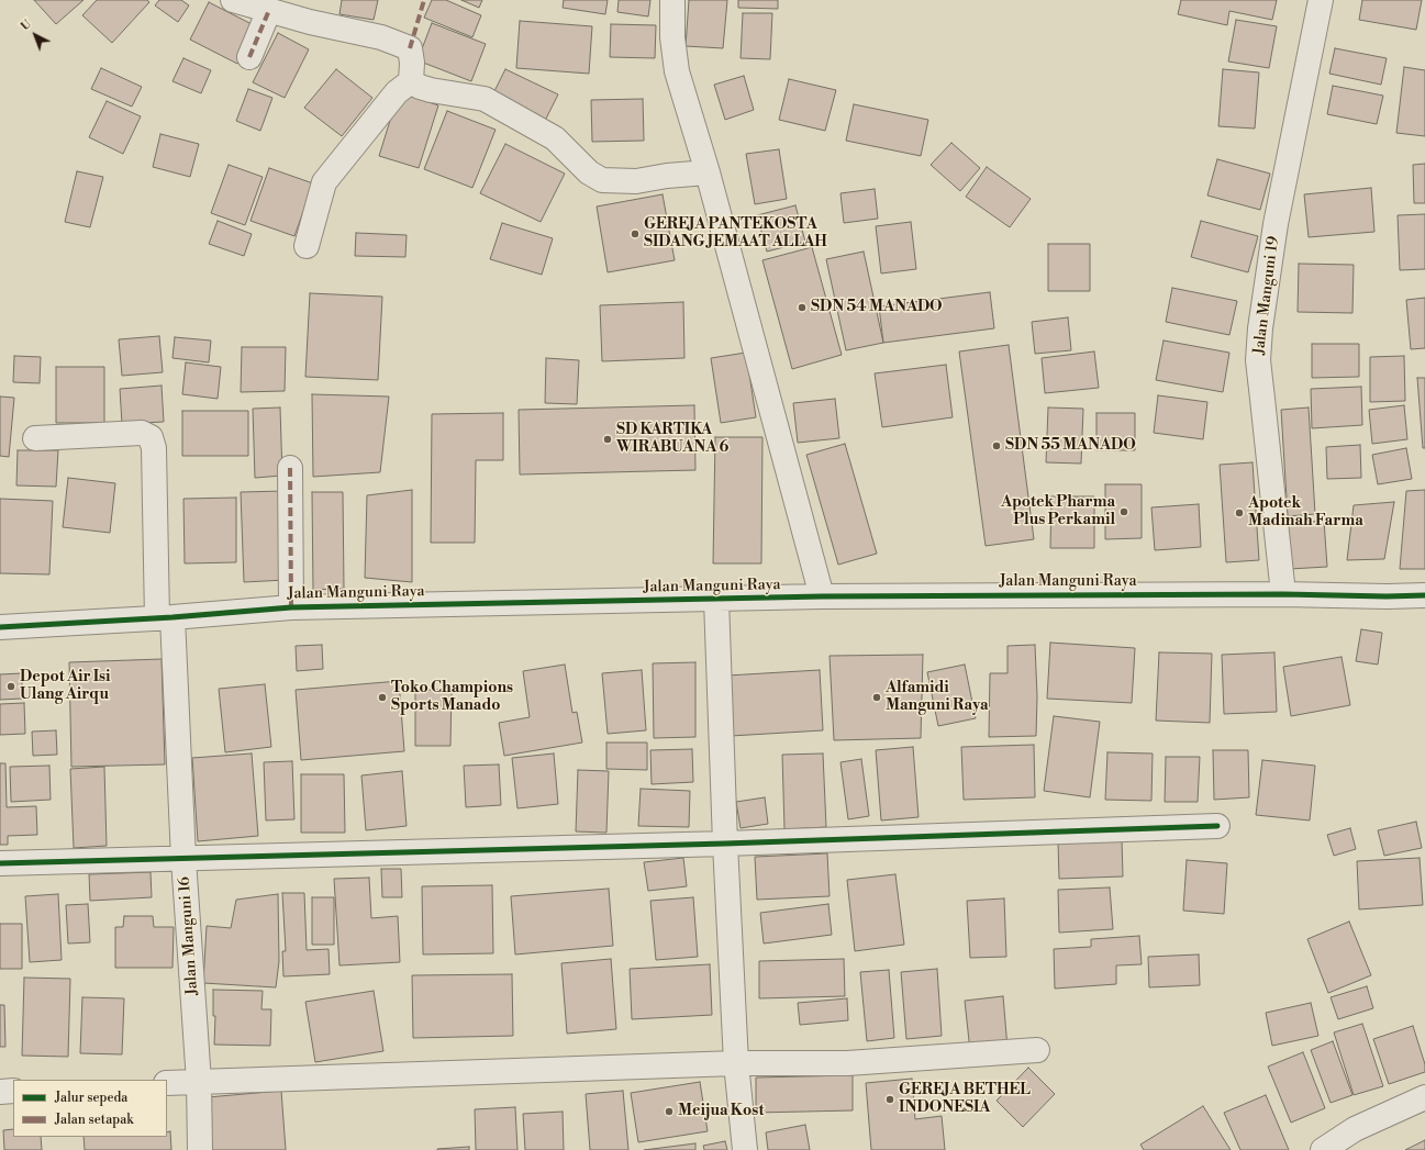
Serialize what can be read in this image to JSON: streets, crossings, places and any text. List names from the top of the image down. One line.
{"streets":{"street":["Jalan Manguni 19","Jalan Manguni Raya","Jalan Manguni 16"]},"crossings":[["Jalan Manguni 19","Jalan Manguni Raya"],["Jalan Manguni Raya","Jalan Manguni 16"]],"places":["GEREJA PANTEKOSTA SIDANG JEMAAT ALLAH","SDN 54 MANADO","SD KARTIKA WIRABUANA 6","SDN 55 MANADO","Apotek Pharma Plus Perkamil","Apotek Madinah Farma","Depot Air Isi Ulang Airqu","Toko Champions Sports Manado","Alfamidi Manguni Raya","GEREJA BETHEL INDONESIA","Meijua Kost"],"legend":["Jalur sepeda","Jalan setapak"],"north":"top left"}
